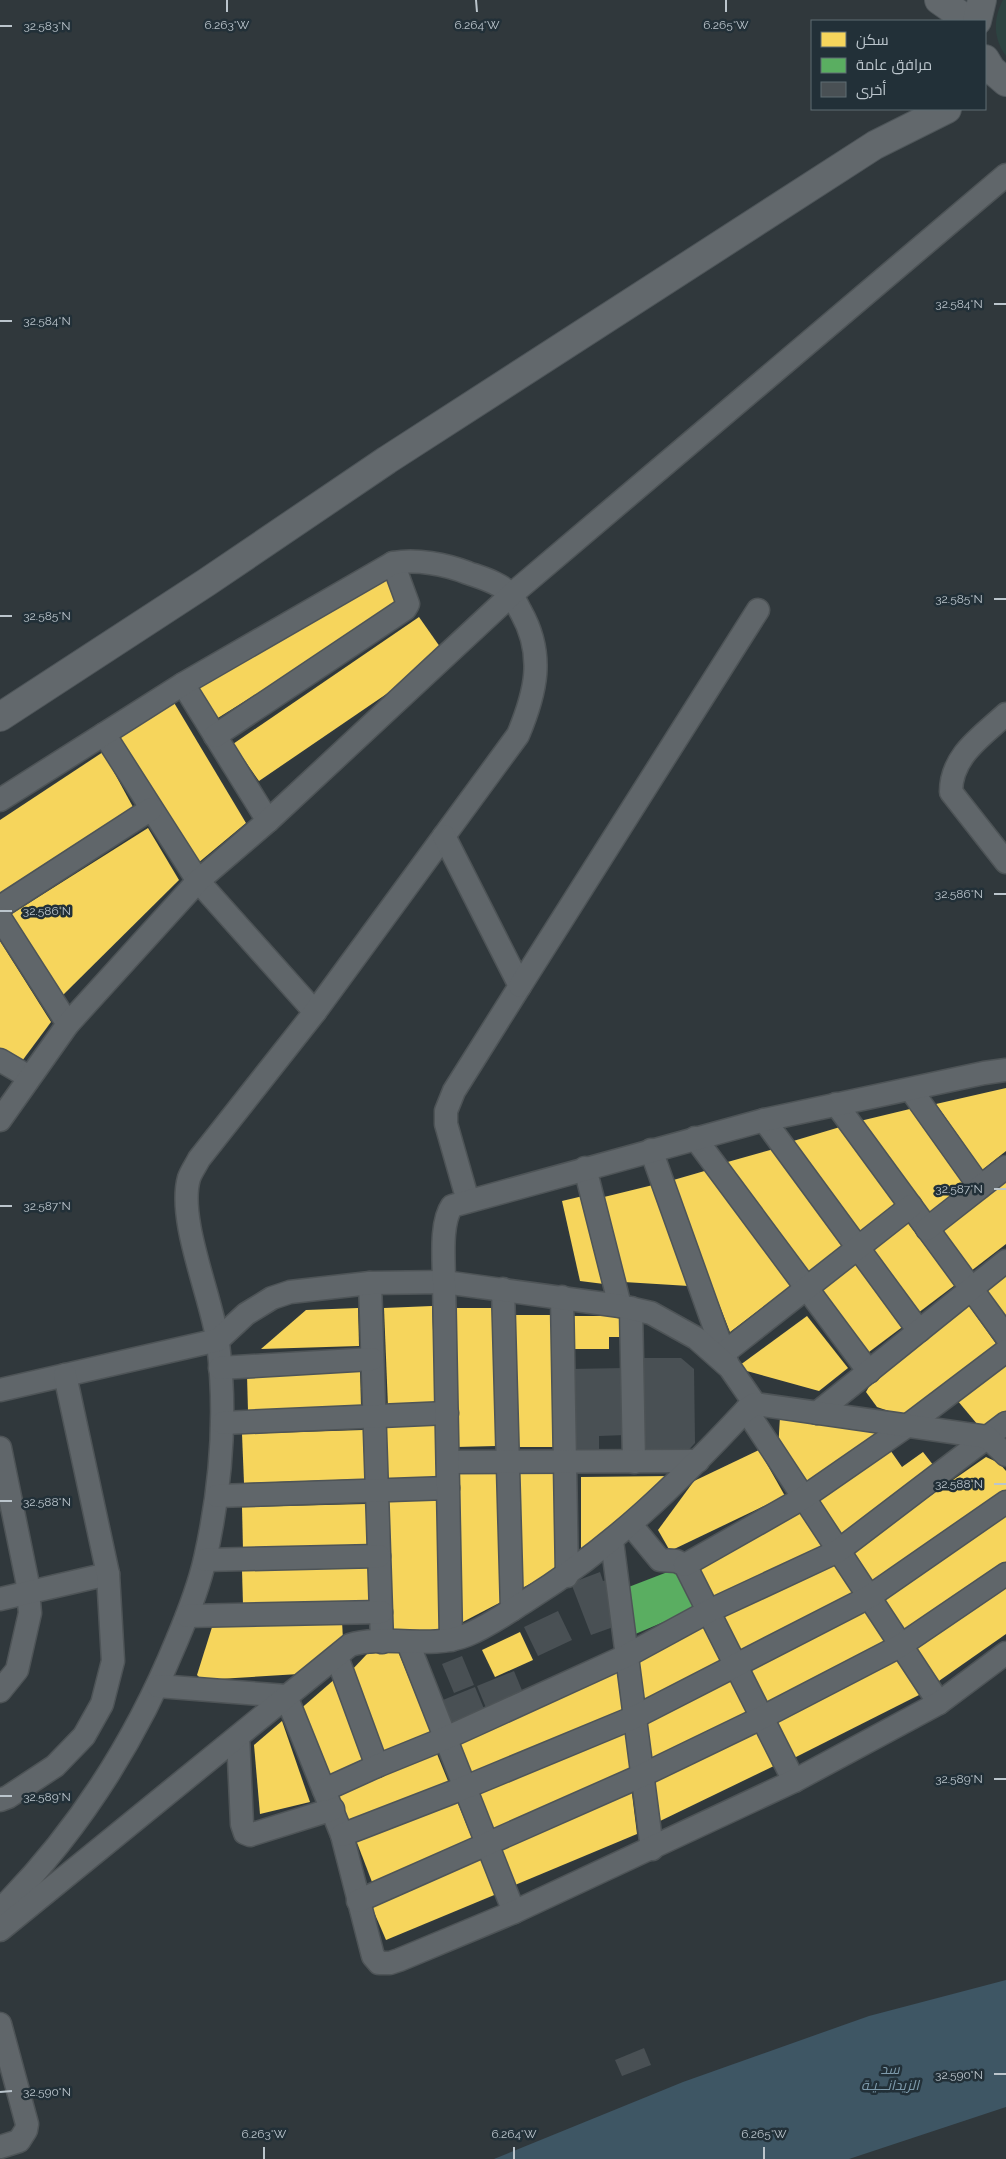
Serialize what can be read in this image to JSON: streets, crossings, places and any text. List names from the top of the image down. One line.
{"water":["سد الزيدانـــيـة"],"legend":["سكن","مرافق عامة","أخرى"],"coordinates":["6.263°W","6.264°W","6.265°W","32.583°N","32.584°N","32.585°N","32.586°N","32.587°N","32.588°N","32.589°N","32.590°N"]}
